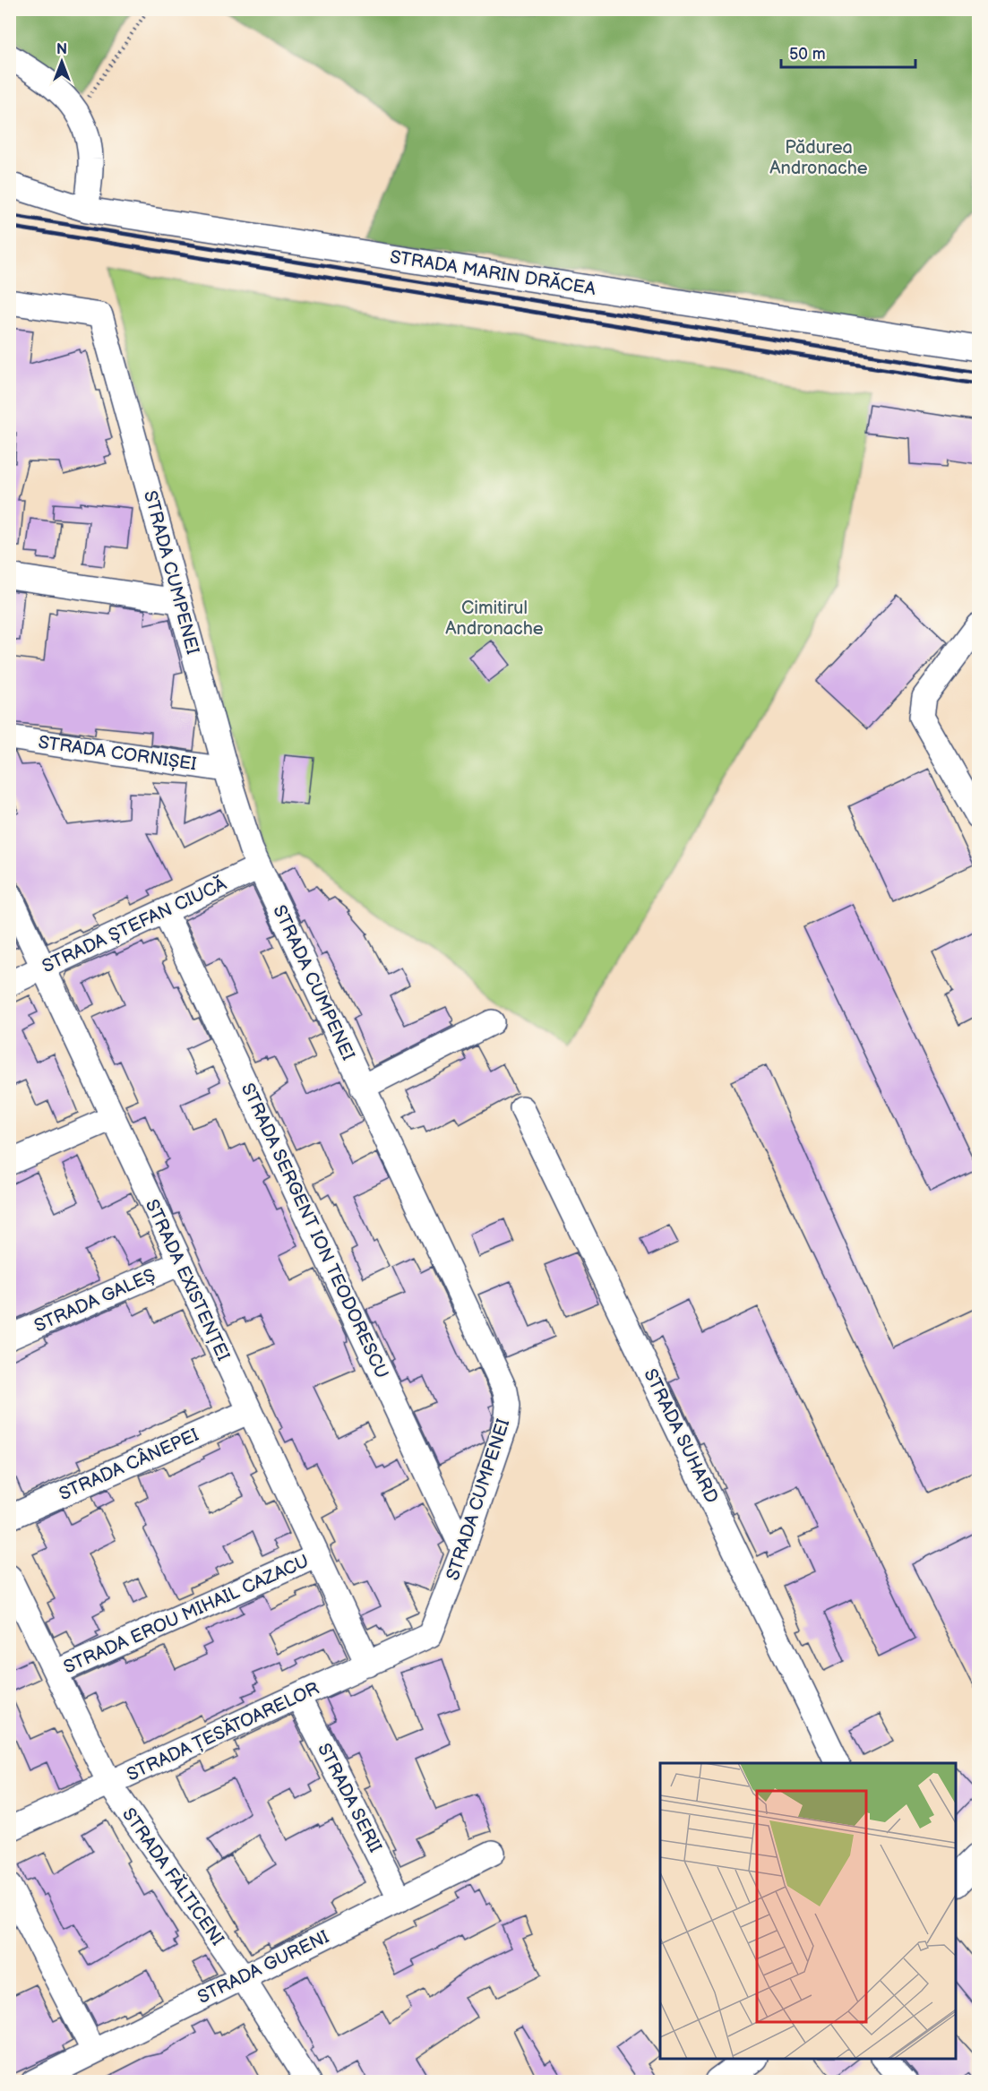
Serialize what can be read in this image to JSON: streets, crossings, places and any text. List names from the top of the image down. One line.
{"streets":{"street":["STRADA MARIN DRĂCEA","STRADA CUMPENEI","STRADA CORNIȘEI","STRADA ȘTEFAN CIUCĂ","STRADA SERGENT ION TEODORESCU","STRADA EXISTENȚEI","STRADA GALEȘ","STRADA SUHARD","STRADA CÂNEPEI","STRADA EROU MIHAIL CAZACU","STRADA ȚESĂTOARELOR","STRADA SERII","STRADA FĂLTICENI","STRADA GURENI"]},"crossings":[["STRADA CUMPENEI","STRADA CORNIȘEI"],["STRADA CUMPENEI","STRADA ȘTEFAN CIUCĂ"],["STRADA CUMPENEI","STRADA SERGENT ION TEODORESCU"],["STRADA CUMPENEI","STRADA ȚESĂTOARELOR"],["STRADA ȘTEFAN CIUCĂ","STRADA SERGENT ION TEODORESCU"],["STRADA ȘTEFAN CIUCĂ","STRADA EXISTENȚEI"],["STRADA EXISTENȚEI","STRADA GALEȘ"],["STRADA EXISTENȚEI","STRADA CÂNEPEI"],["STRADA EXISTENȚEI","STRADA EROU MIHAIL CAZACU"],["STRADA EXISTENȚEI","STRADA ȚESĂTOARELOR"],["STRADA EROU MIHAIL CAZACU","STRADA FĂLTICENI"],["STRADA ȚESĂTOARELOR","STRADA SERII"],["STRADA ȚESĂTOARELOR","STRADA FĂLTICENI"],["STRADA SERII","STRADA GURENI"],["STRADA FĂLTICENI","STRADA GURENI"]],"parks":["Pădurea Andronache","Cimitirul Andronache"],"scale_bar":"50 m","north":"top"}
